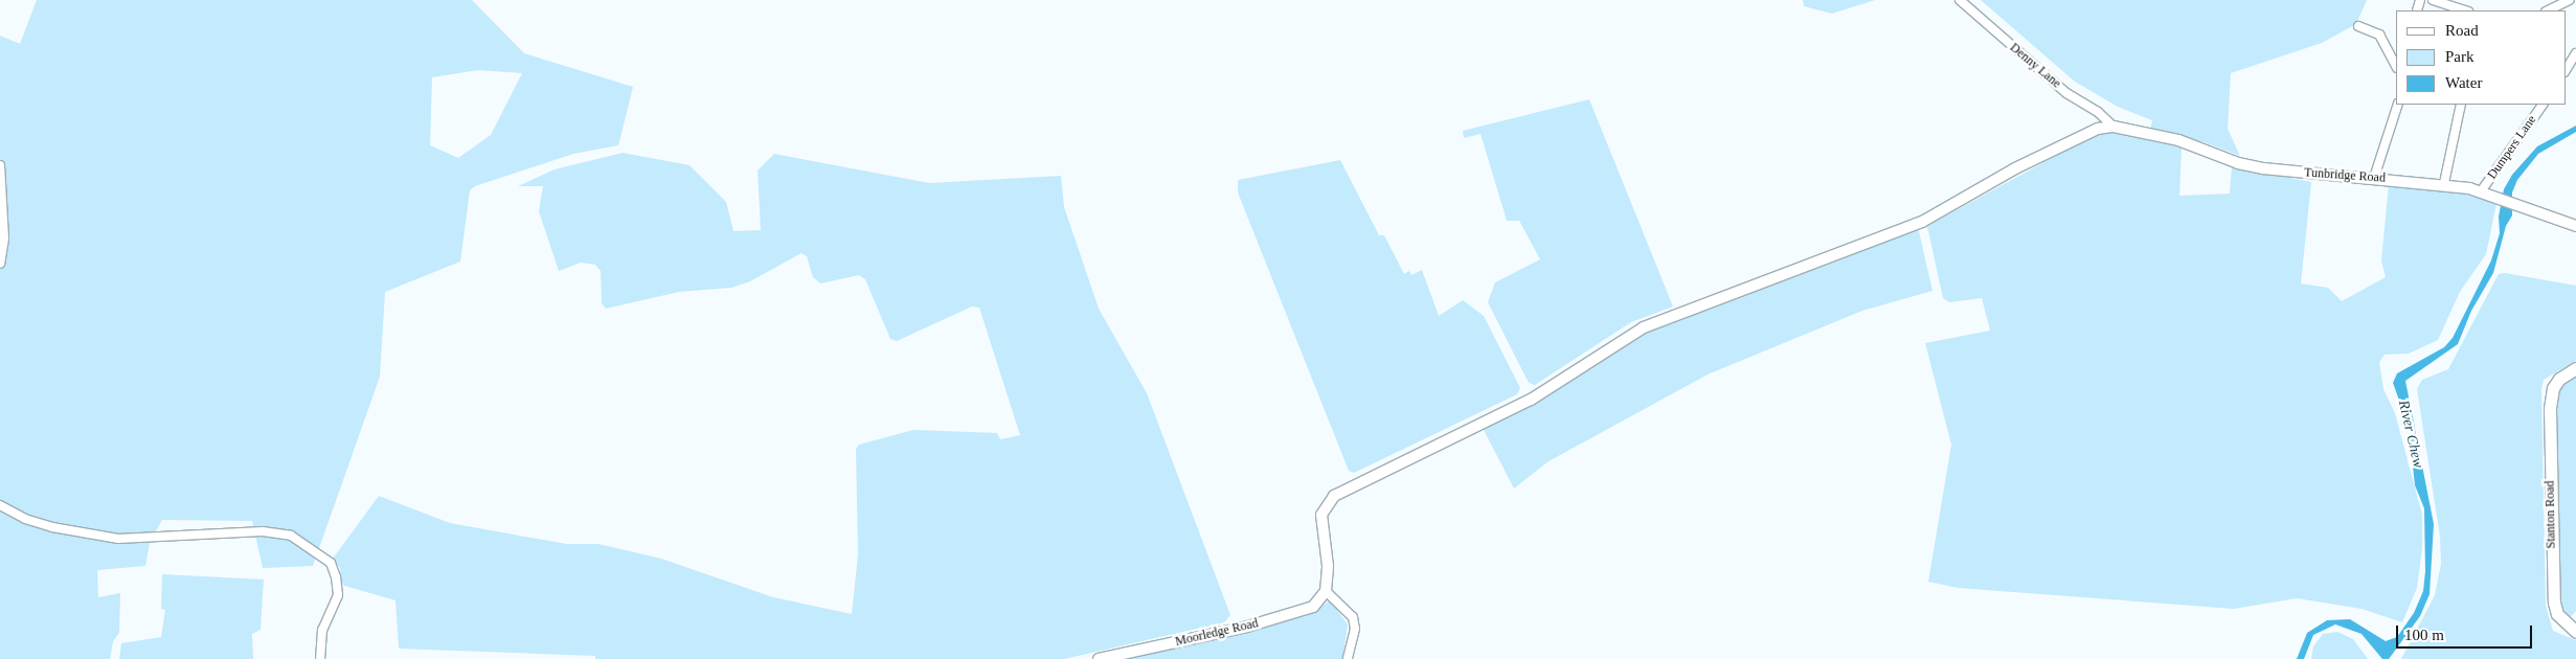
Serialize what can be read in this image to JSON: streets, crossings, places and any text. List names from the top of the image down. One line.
{"streets":{"main road":["Stanton Road"],"street":["Denny Lane","Dumpers Lane","Tunbridge Road","Moorledge Road"]},"crossings":[["Denny Lane","Tunbridge Road"],["Dumpers Lane","Tunbridge Road"]],"water":["River Chew"],"legend":["Road","Park","Water"],"scale_bar":"100 m"}
